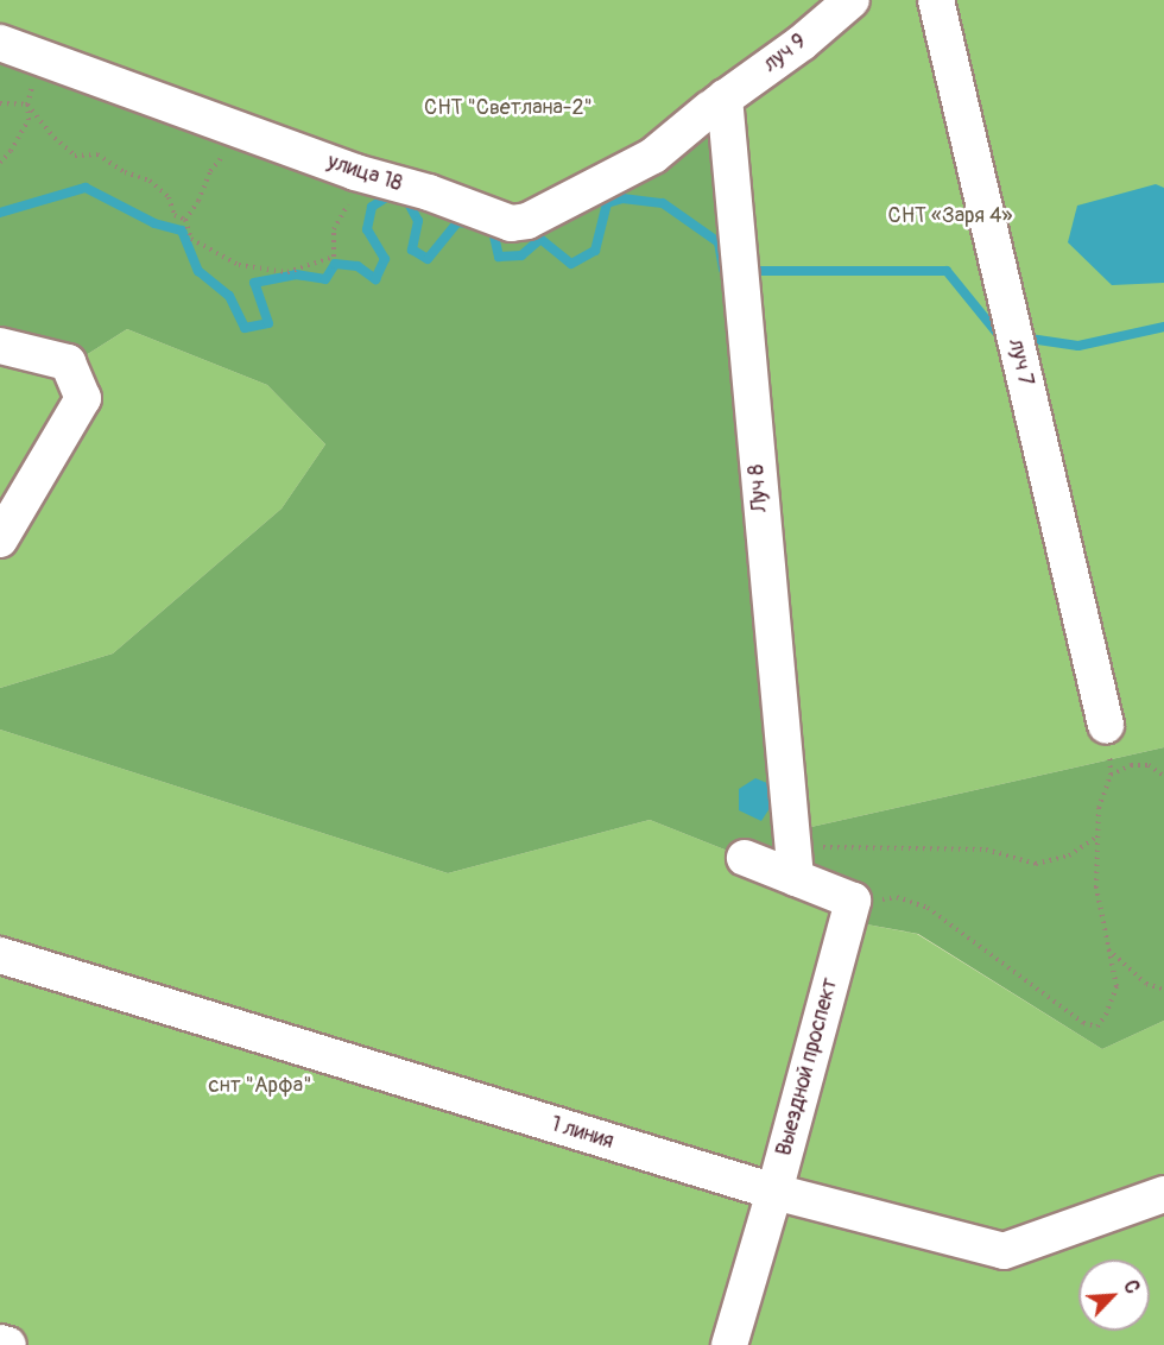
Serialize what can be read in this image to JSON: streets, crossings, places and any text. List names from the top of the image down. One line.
{"streets":{"street":["луч 9","улица 18","луч 7","Луч 8","Выездной проспект","1 линия"]},"crossings":[["луч 9","улица 18"],["луч 9","Луч 8"],["улица 18","Луч 8"],["Луч 8","Выездной проспект"],["Выездной проспект","1 линия"]],"parks":["СНТ \"Светлана-2\"","СНТ «Заря 4»","снт \"Арфа\""],"north":"top right"}
